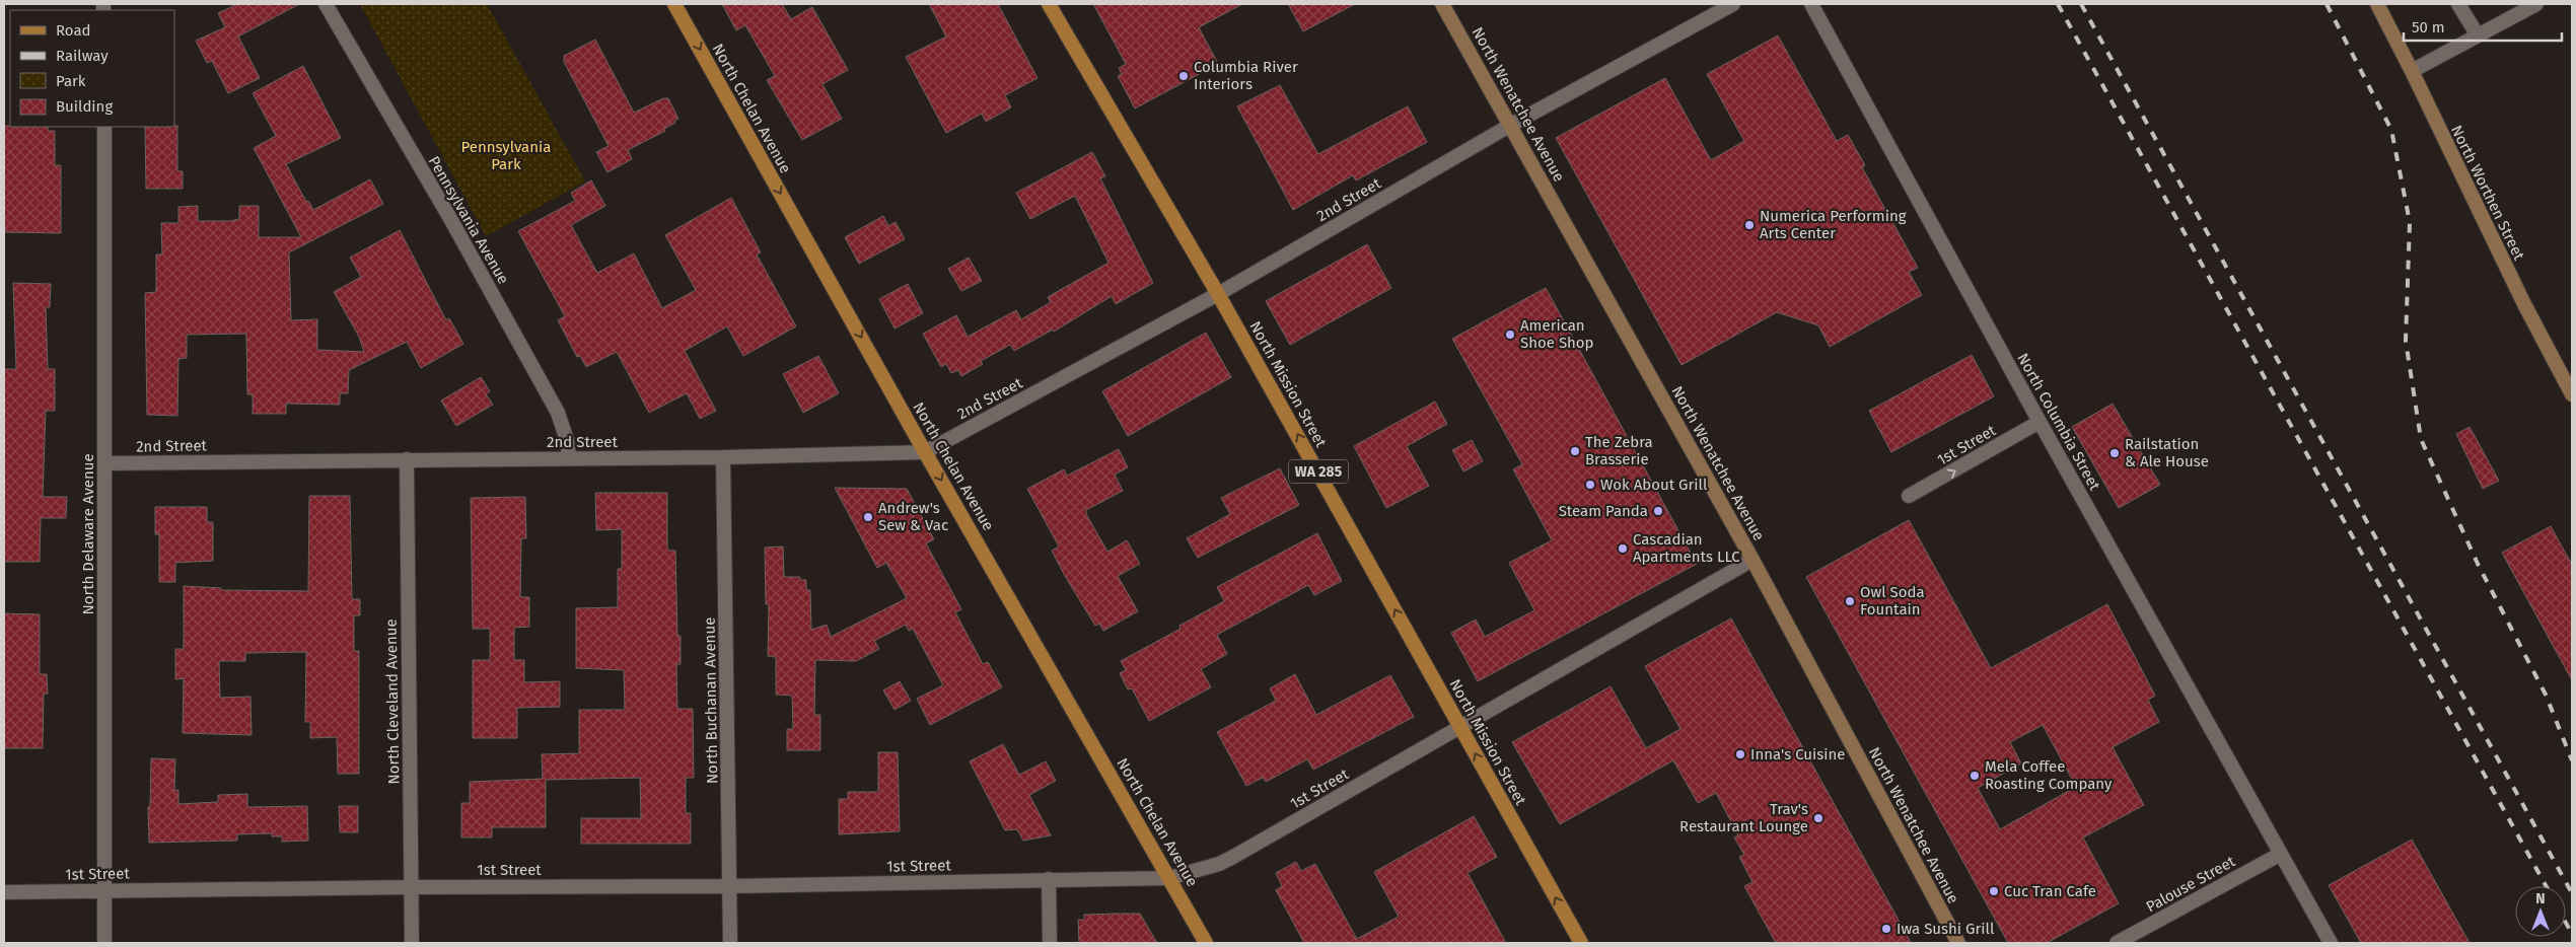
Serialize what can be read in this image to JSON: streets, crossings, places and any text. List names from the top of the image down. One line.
{"streets":{"main road":["North Wenatchee Avenue","North Chelan Avenue","North Worthen Street","North Mission Street","WA 285"],"street":["2nd Street","Pennsylvania Avenue","North Columbia Street","1st Street","North Delaware Avenue","North Buchanan Avenue","North Cleveland Avenue","Palouse Street"]},"crossings":[["North Wenatchee Avenue","2nd Street"],["North Wenatchee Avenue","1st Street"],["North Chelan Avenue","2nd Street"],["North Chelan Avenue","1st Street"],["2nd Street","Pennsylvania Avenue"],["2nd Street","North Mission Street"],["2nd Street","North Delaware Avenue"],["2nd Street","North Buchanan Avenue"],["2nd Street","North Cleveland Avenue"],["North Mission Street","1st Street"],["North Columbia Street","1st Street"],["North Columbia Street","Palouse Street"],["1st Street","North Delaware Avenue"],["1st Street","North Buchanan Avenue"],["1st Street","North Cleveland Avenue"]],"one_way":["North Chelan Avenue","North Mission Street"],"parks":["Pennsylvania Park"],"places":["Columbia River Interiors","Numerica Performing Arts Center","American Shoe Shop","The Zebra Brasserie","Railstation & Ale House","Wok About Grill","Steam Panda","Andrew's Sew & Vac","Cascadian Apartments LLC","Owl Soda Fountain","Inna's Cuisine","Mela Coffee Roasting Company","Trav's Restaurant Lounge","Cuc Tran Cafe","Iwa Sushi Grill"],"legend":["Road","Railway","Park","Building"],"scale_bar":"50 m","north":"top"}
